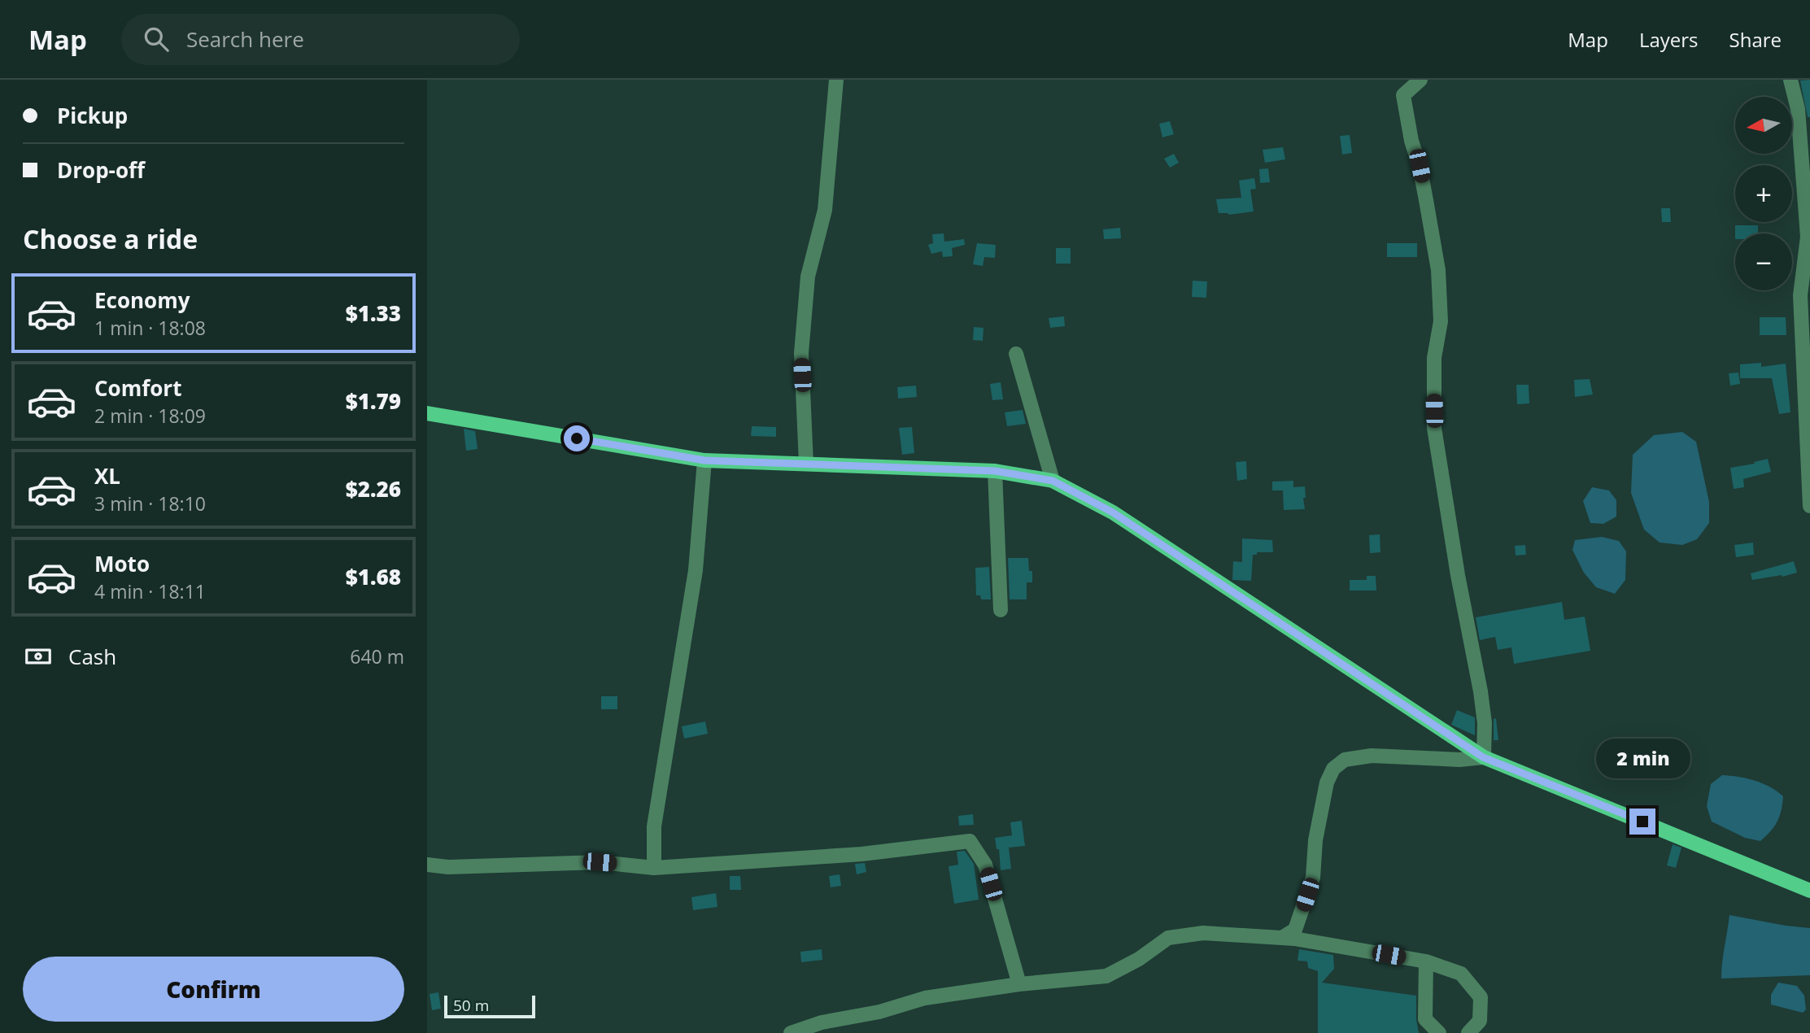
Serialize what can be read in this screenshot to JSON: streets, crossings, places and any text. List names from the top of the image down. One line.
{"scale_bar":"50 m","north":"left","page":{"header":"Map","search":"Search here","nav":["Map","Layers","Share"],"banner":["Pickup","Drop-off"],"map_buttons":["+","−"],"heading":"Choose a ride","list":[{"name":"Economy","note":"1 min · 18:08","value":"$1.33"},{"name":"Comfort","note":"2 min · 18:09","value":"$1.79"},{"name":"XL","note":"3 min · 18:10","value":"$2.26"},{"name":"Moto","note":"4 min · 18:11","value":"$1.68"}],"pay":["Cash","640 m"],"bubble":"2 min","buttons":"Confirm","scale":"50 m"}}
